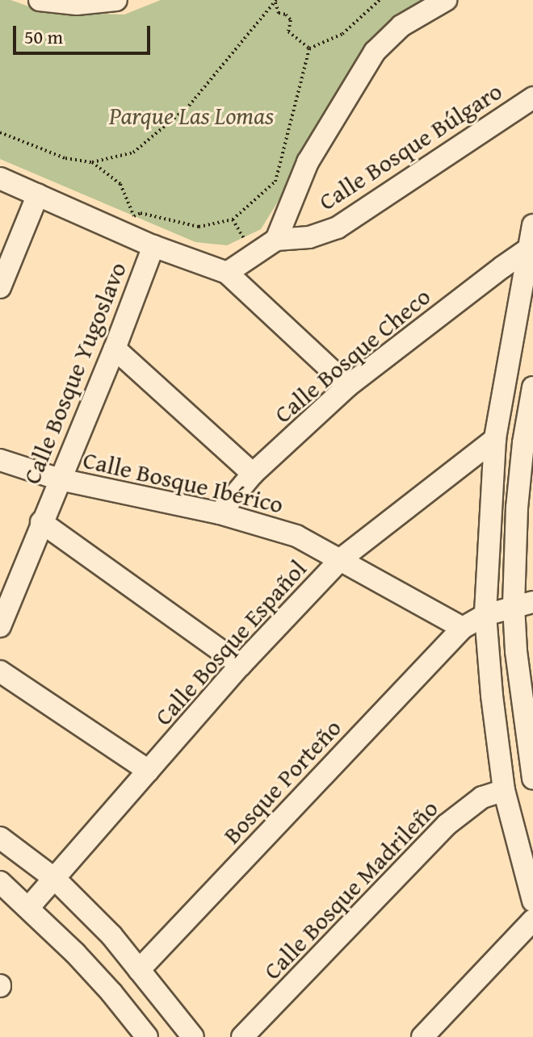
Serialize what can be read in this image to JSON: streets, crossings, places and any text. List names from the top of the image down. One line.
{"streets":{"street":["Calle Bosque Búlgaro","Calle Bosque Checo","Calle Bosque Yugoslavo","Calle Bosque Ibérico","Calle Bosque Español","Bosque Porteño","Calle Bosque Madrileño"]},"crossings":[["Calle Bosque Checo","Calle Bosque Ibérico"],["Calle Bosque Yugoslavo","Calle Bosque Ibérico"],["Calle Bosque Ibérico","Calle Bosque Español"],["Calle Bosque Ibérico","Bosque Porteño"]],"parks":["Parque Las Lomas"],"scale_bar":"50 m"}
